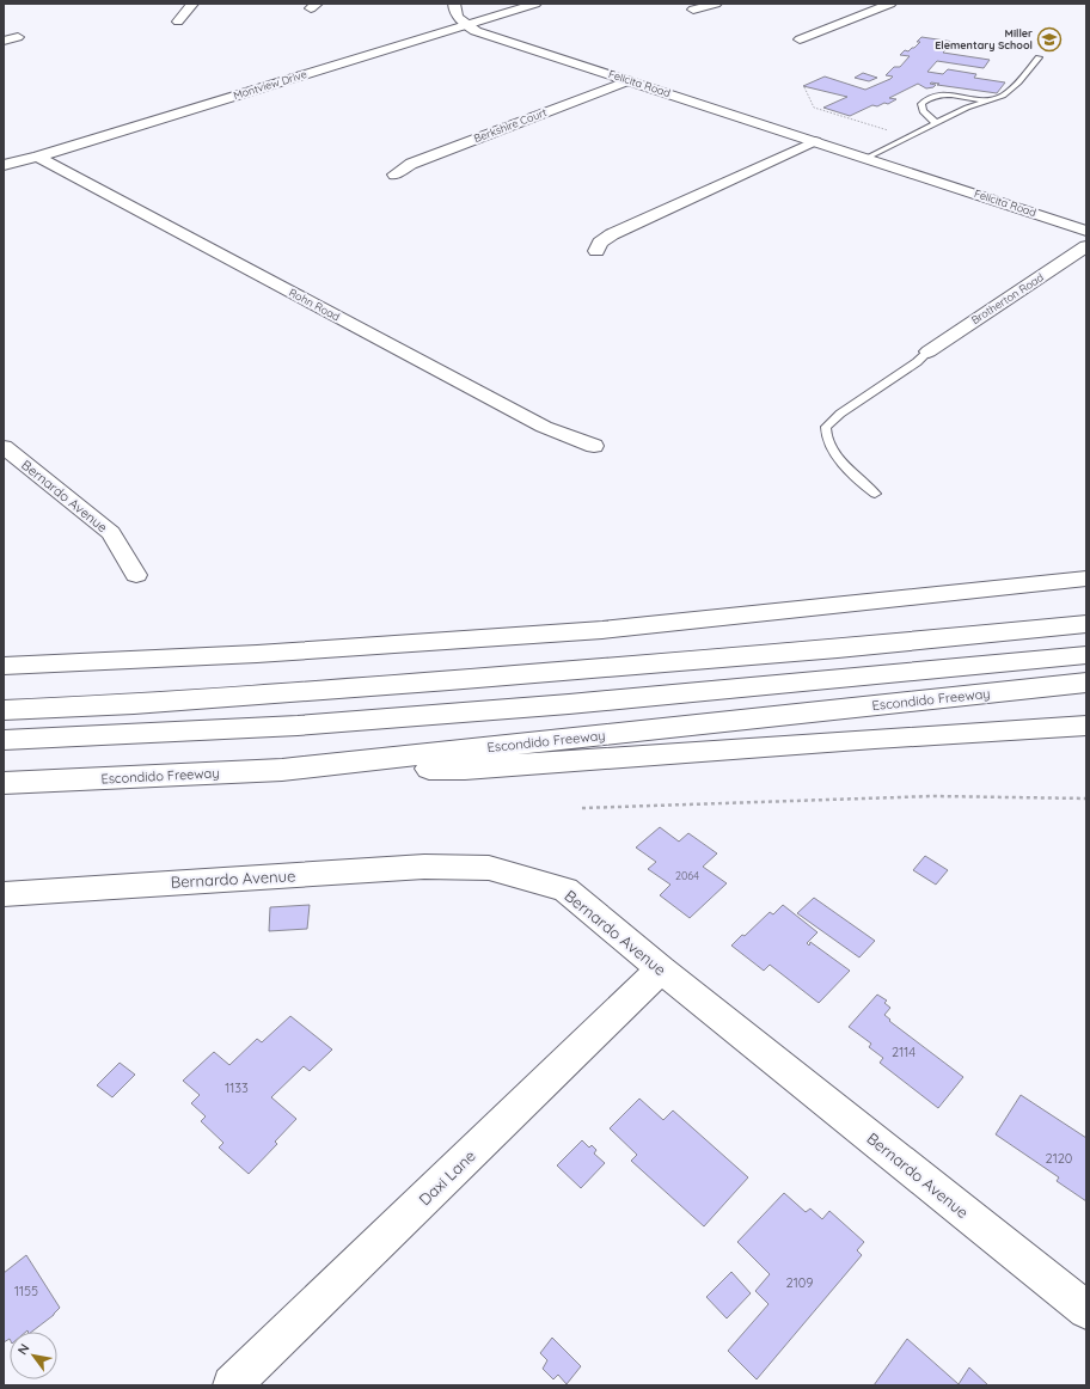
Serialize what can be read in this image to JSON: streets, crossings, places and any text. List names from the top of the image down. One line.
{"streets":{"main road":["Felicita Road","Escondido Freeway"],"street":["Montview Drive","Berkshire Court","Brotherton Road","Rohn Road","Bernardo Avenue","Daxi Lane"]},"crossings":[["Felicita Road","Montview Drive"],["Felicita Road","Berkshire Court"],["Montview Drive","Rohn Road"],["Bernardo Avenue","Daxi Lane"]],"places":{"school or university":["Miller Elementary School"]},"house_numbers":["2064","2114","1133","2120","2109","1155"],"north":"top left"}
